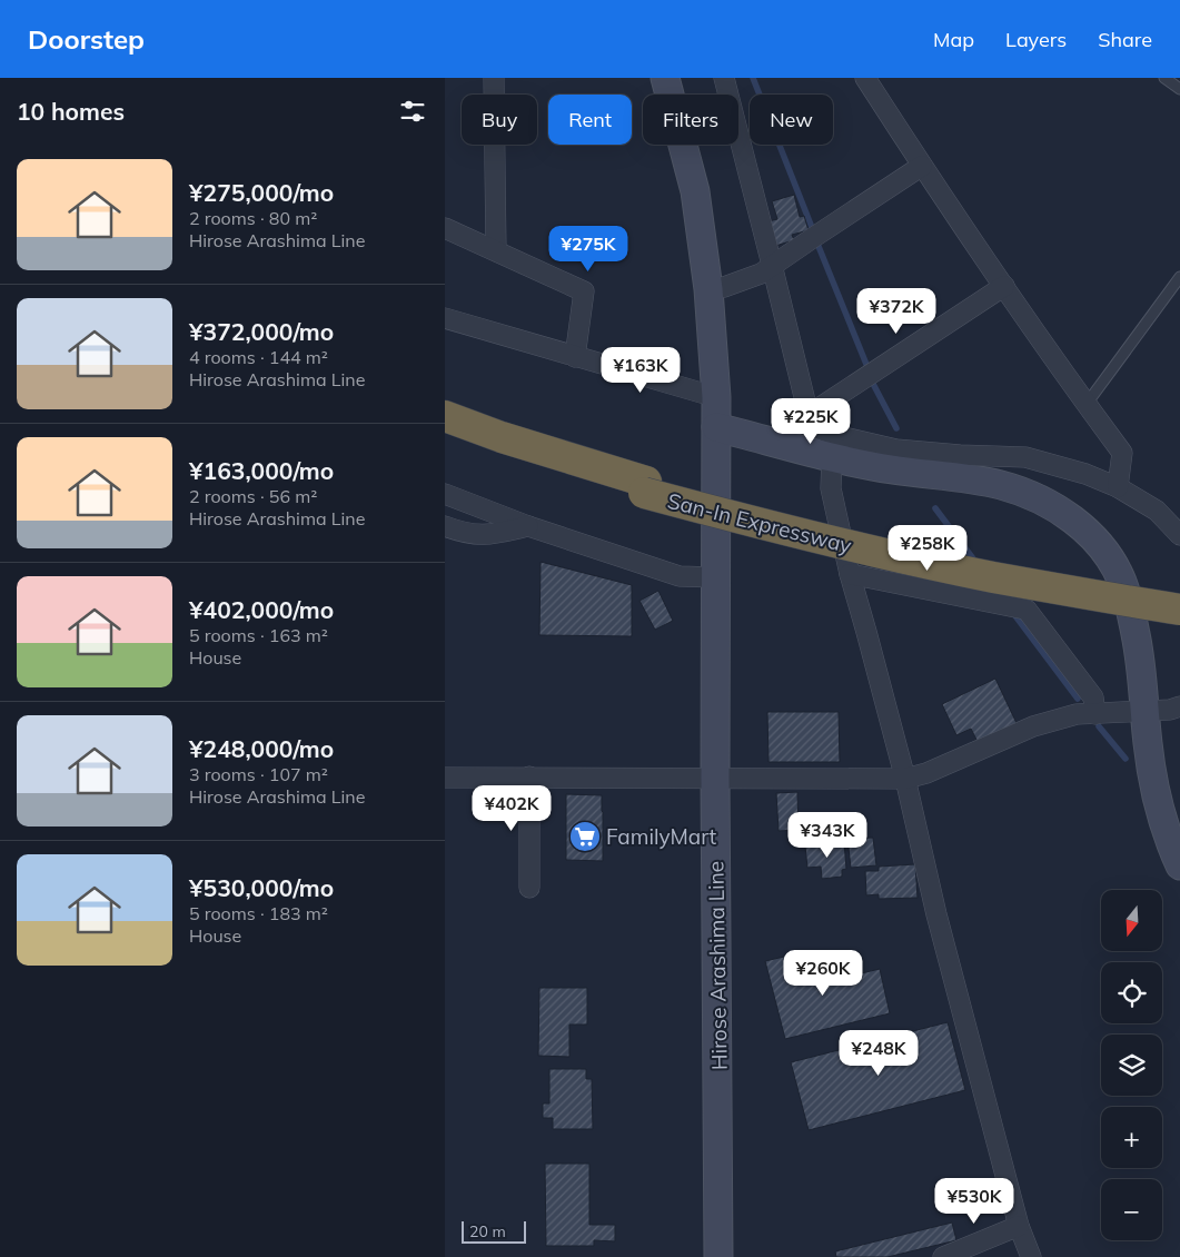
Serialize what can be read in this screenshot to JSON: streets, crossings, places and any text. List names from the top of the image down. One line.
{"streets":{"highway":["San-In Expressway"],"main road":["Hirose Arashima Line"]},"places":{"supermarket":["FamilyMart"]},"scale_bar":"20 m","north":"bottom","page":{"header":"Doorstep","nav":["Map","Layers","Share"],"heading":"10 homes","chip":["Buy","Rent","Filters","New"],"list":[{"name":"¥275,000/mo","note":"2 rooms · 80 m² · Hirose Arashima Line"},{"name":"¥372,000/mo","note":"4 rooms · 144 m² · Hirose Arashima Line"},{"name":"¥163,000/mo","note":"2 rooms · 56 m² · Hirose Arashima Line"},{"name":"¥402,000/mo","note":"5 rooms · 163 m² · House"},{"name":"¥248,000/mo","note":"3 rooms · 107 m² · Hirose Arashima Line"},{"name":"¥530,000/mo","note":"5 rooms · 183 m² · House"}],"price":["¥275K","¥372K","¥163K","¥225K","¥258K","¥402K","¥343K","¥260K","¥248K","¥530K"],"map_buttons":["+","−"],"scale":"20 m"}}
